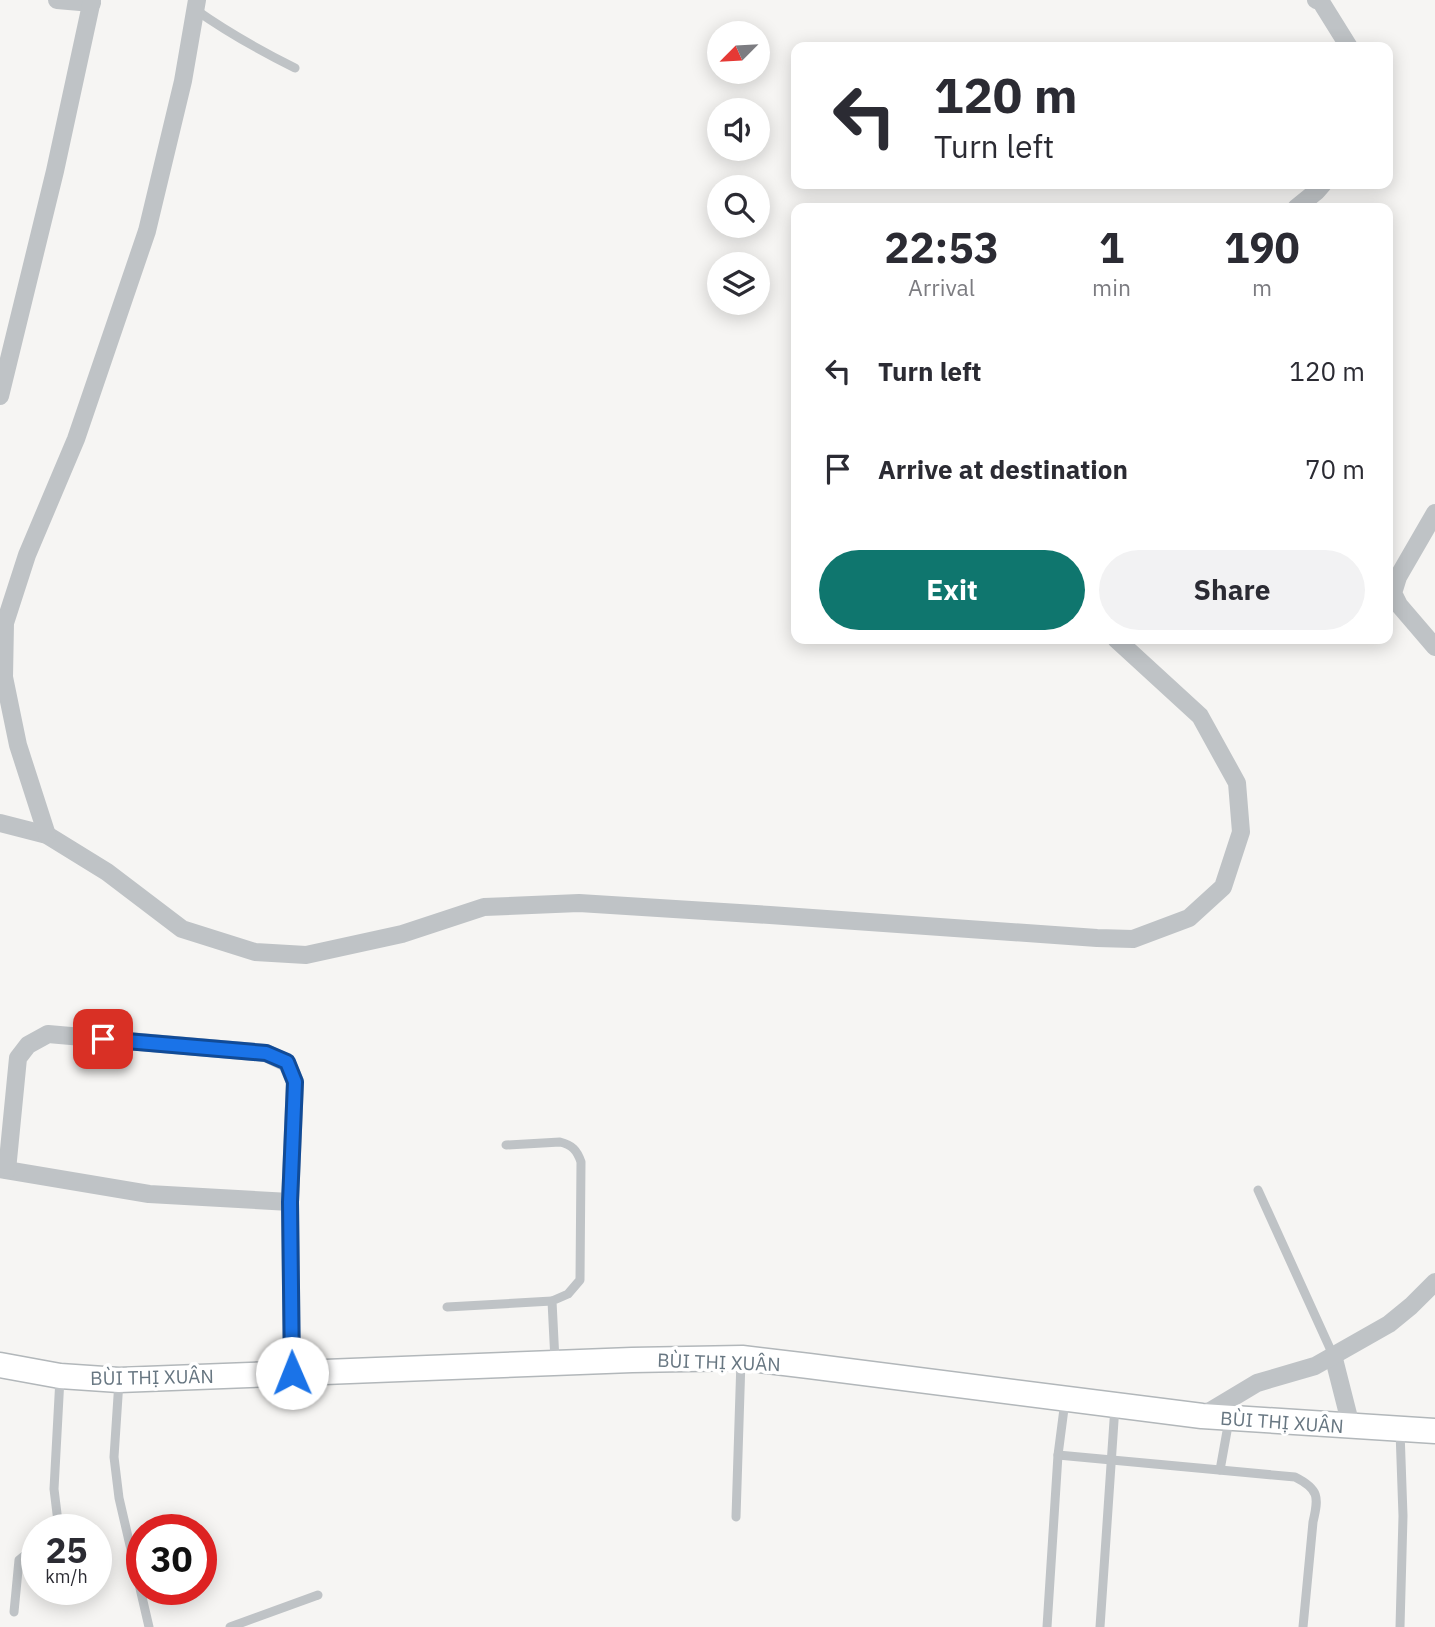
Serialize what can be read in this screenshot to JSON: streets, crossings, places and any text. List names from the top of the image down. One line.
{"streets":{"main road":["BÙI THỊ XUÂN"]},"north":"bottom left","page":{"turn":["120 m","Turn left"],"eta":["22:53","Arrival","1","min","190","m"],"list":[{"name":"Turn left","value":"120 m"},{"name":"Arrive at destination","value":"70 m"}],"buttons":["Exit","Share"],"speed":"25 km/h","limit":"30"}}
